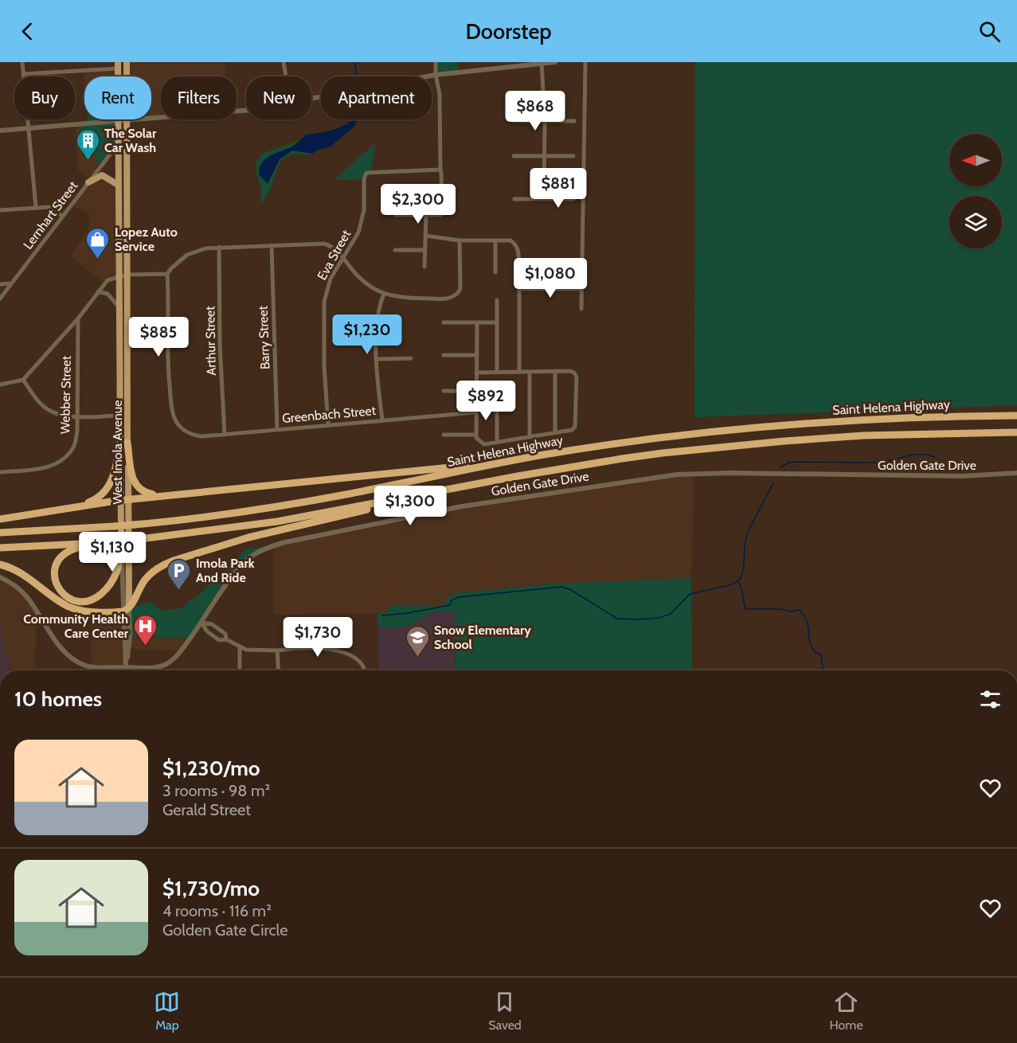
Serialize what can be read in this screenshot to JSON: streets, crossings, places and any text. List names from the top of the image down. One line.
{"streets":{"highway":["Saint Helena Highway"],"main road":["West Imola Avenue"],"street":["Lernhart Street","Eva Street","Barry Street","Arthur Street","Webber Street","Greenbach Street","Golden Gate Drive"]},"crossings":[["Lernhart Street","West Imola Avenue"],["Eva Street","Greenbach Street"],["Barry Street","Greenbach Street"],["Arthur Street","Greenbach Street"],["West Imola Avenue","Golden Gate Drive"]],"places":{"building":["The Solar Car Wash"],"shop":["Lopez Auto Service"],"parking":["Imola Park And Ride"],"hospital":["Community Health Care Center"],"school or university":["Snow Elementary School"]},"north":"left","page":{"header":"Doorstep","chip":["Buy","Rent","Filters","New","Apartment"],"price":["$868","$881","$2,300","$1,080","$1,230","$885","$892","$1,300","$1,130","$1,730"],"heading":"10 homes","list":[{"name":"$1,230/mo","note":"3 rooms · 98 m² · Gerald Street"},{"name":"$1,730/mo","note":"4 rooms · 116 m² · Golden Gate Circle"}],"tabs":["Map","Saved","Home"]}}
